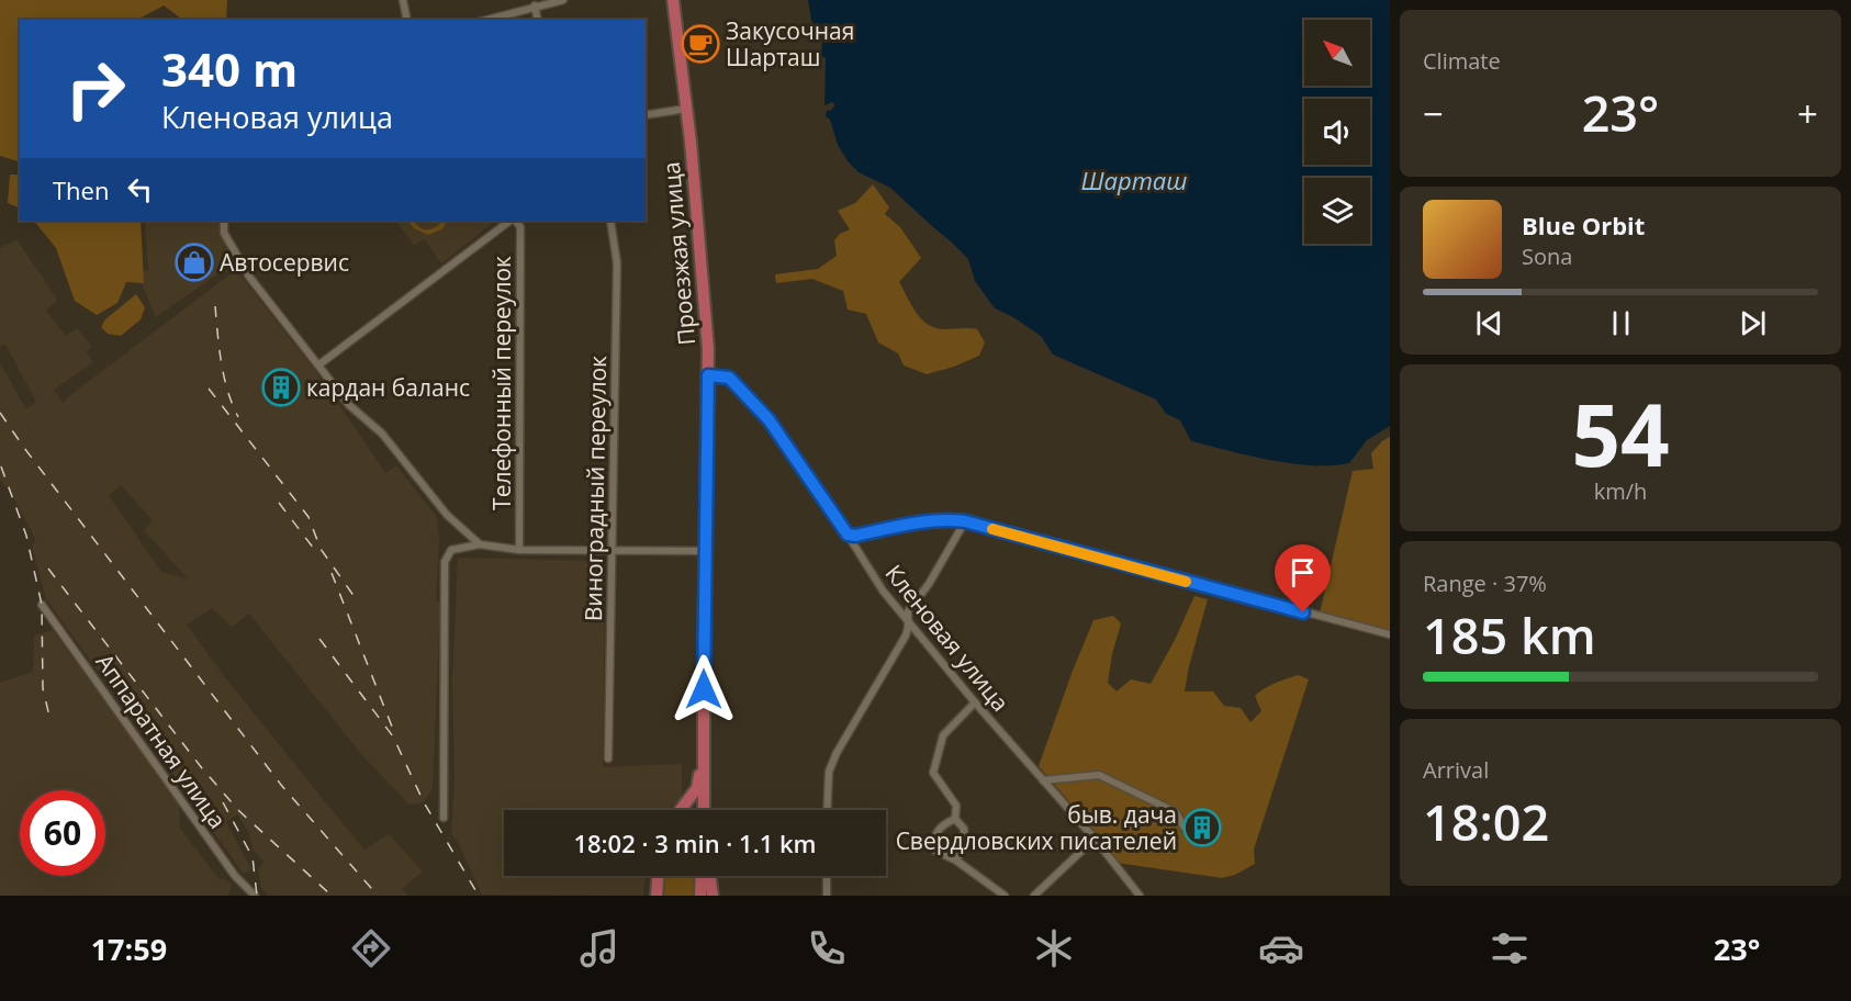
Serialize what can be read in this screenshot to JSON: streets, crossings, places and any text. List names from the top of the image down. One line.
{"streets":{"main road":["Проезжая улица"],"street":["Телефонный переулок","Виноградный переулок","Кленовая улица","Аппаратная улица"]},"crossings":[["Проезжая улица","Кленовая улица"]],"water":["Шарташ"],"places":{"cafe":["Закусочная Шарташ"],"shop":["Автосервис"],"building":["кардан баланс","быв. дача Свердловских писателей"]},"north":"top left","page":{"tile":["Climate",["54","km/h"],["Range · 37%","185 km"],["Arrival","18:02"]],"turn":["340 m","Кленовая улица"],"heat":["−","23°","+"],"then":"Then","song":["Blue Orbit","Sona"],"limit":"60","trip":"18:02 · 3 min · 1.1 km","tabs":["17:59","23°"]}}
